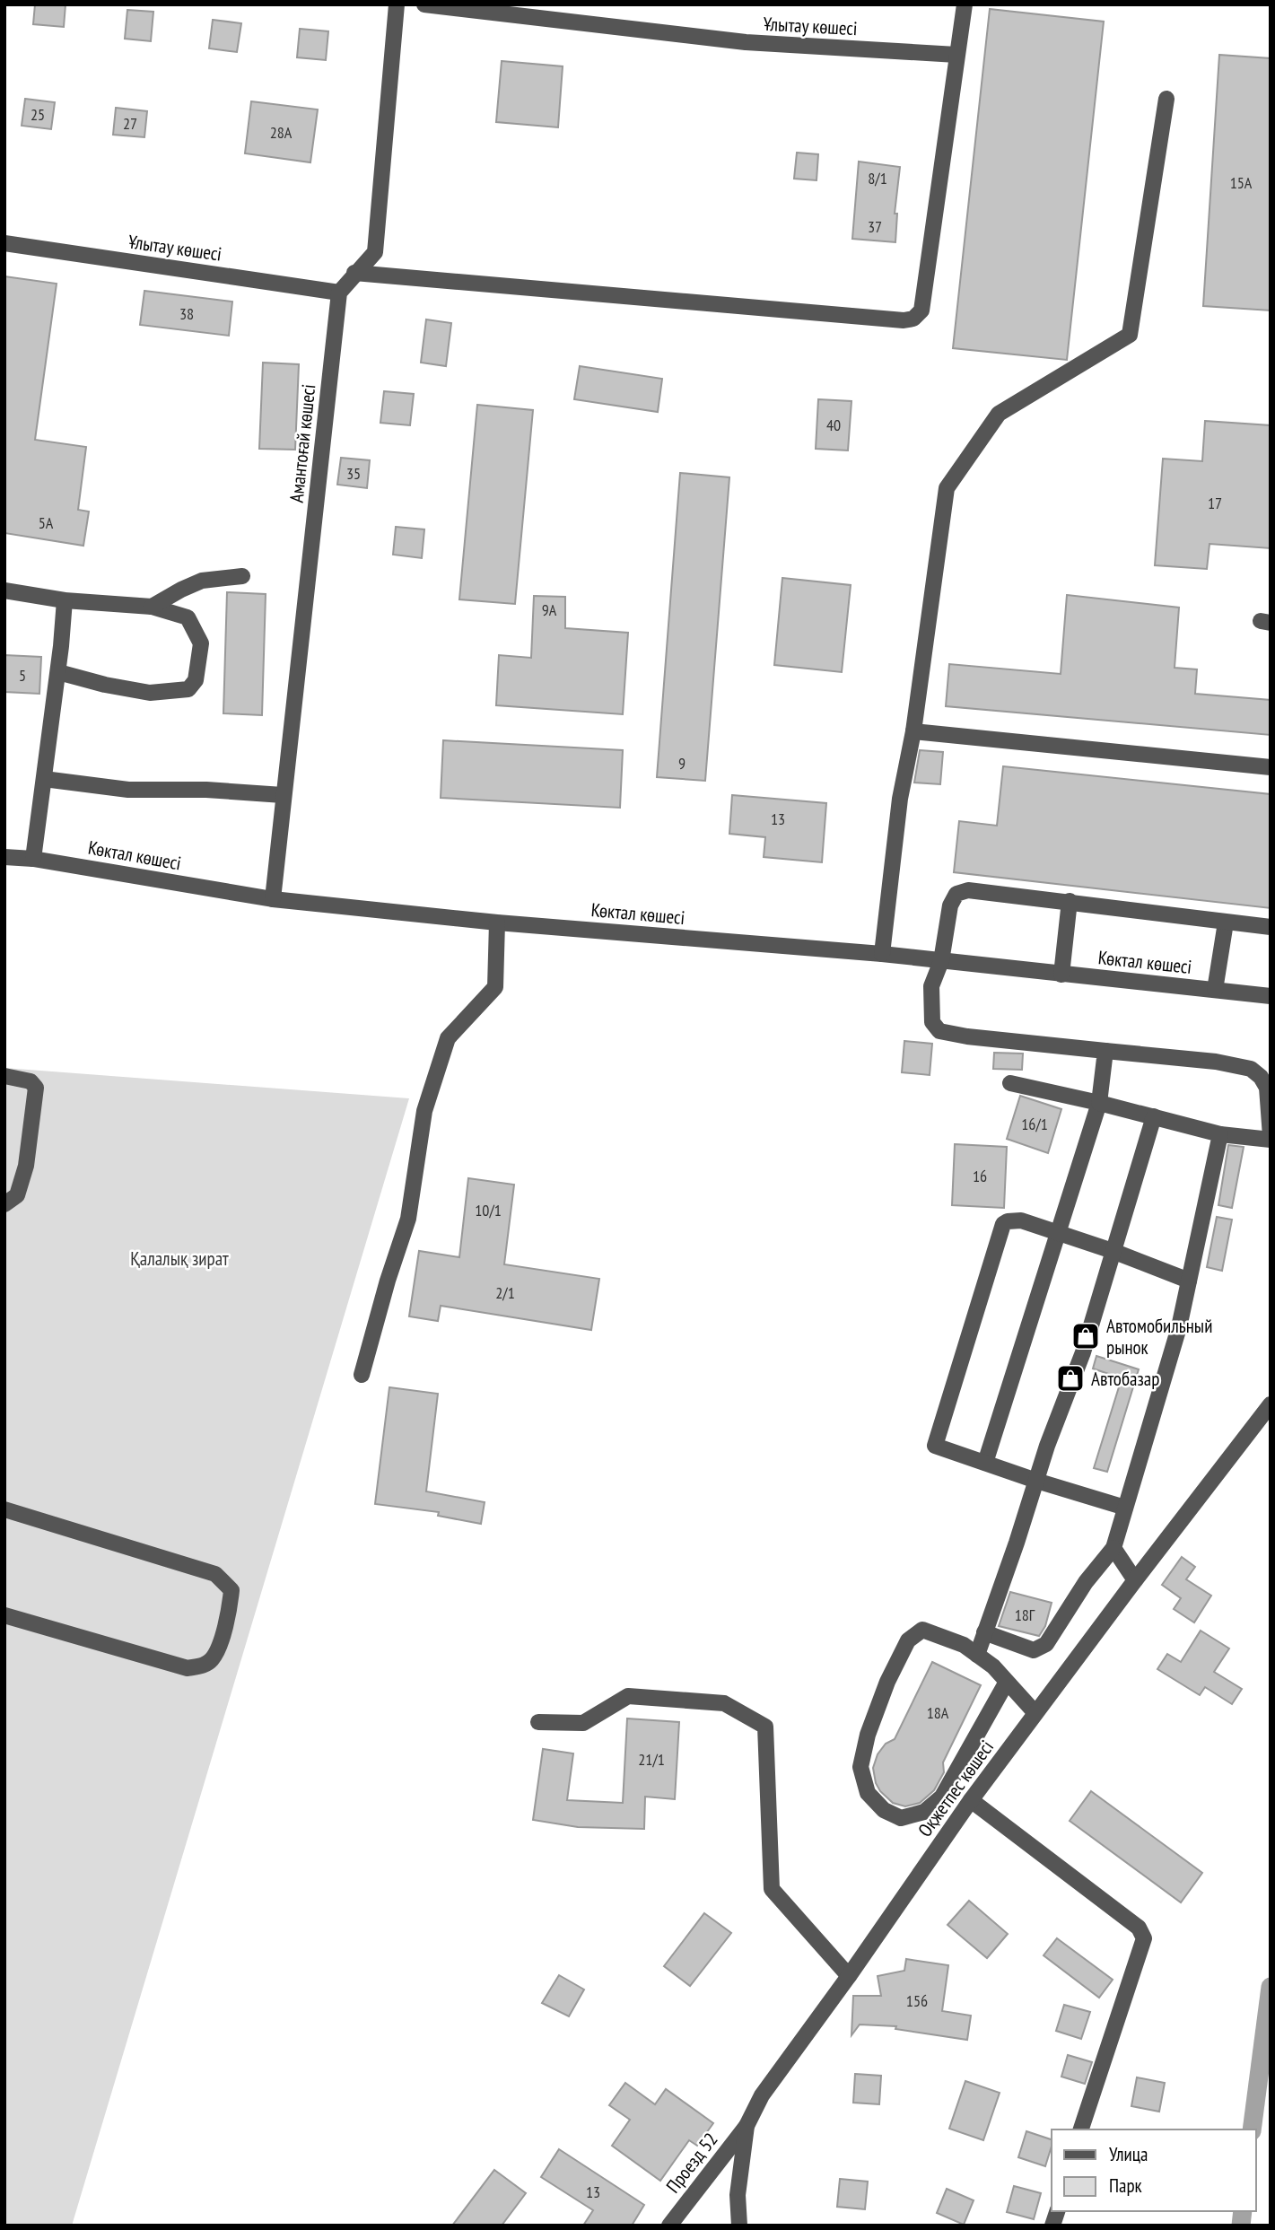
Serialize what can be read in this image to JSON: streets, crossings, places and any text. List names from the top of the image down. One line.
{"streets":{"street":["Ұлытау көшесі","Амантоғай көшесі","Көктал көшесі","Оқжетпес көшесі","Проезд 52"]},"crossings":[["Ұлытау көшесі","Амантоғай көшесі"],["Амантоғай көшесі","Көктал көшесі"],["Оқжетпес көшесі","Проезд 52"]],"parks":["Қалалық зират"],"places":{"shop":["Автомобильный рынок","Автобазар"]},"house_numbers":["25","27","28А","8/1","15А","37","38","40","35","17","5А","9А","5","9","13","16/1","16","10/1","2/1","18Г","18А","21/1","156","13"],"legend":["Улица","Парк"]}
